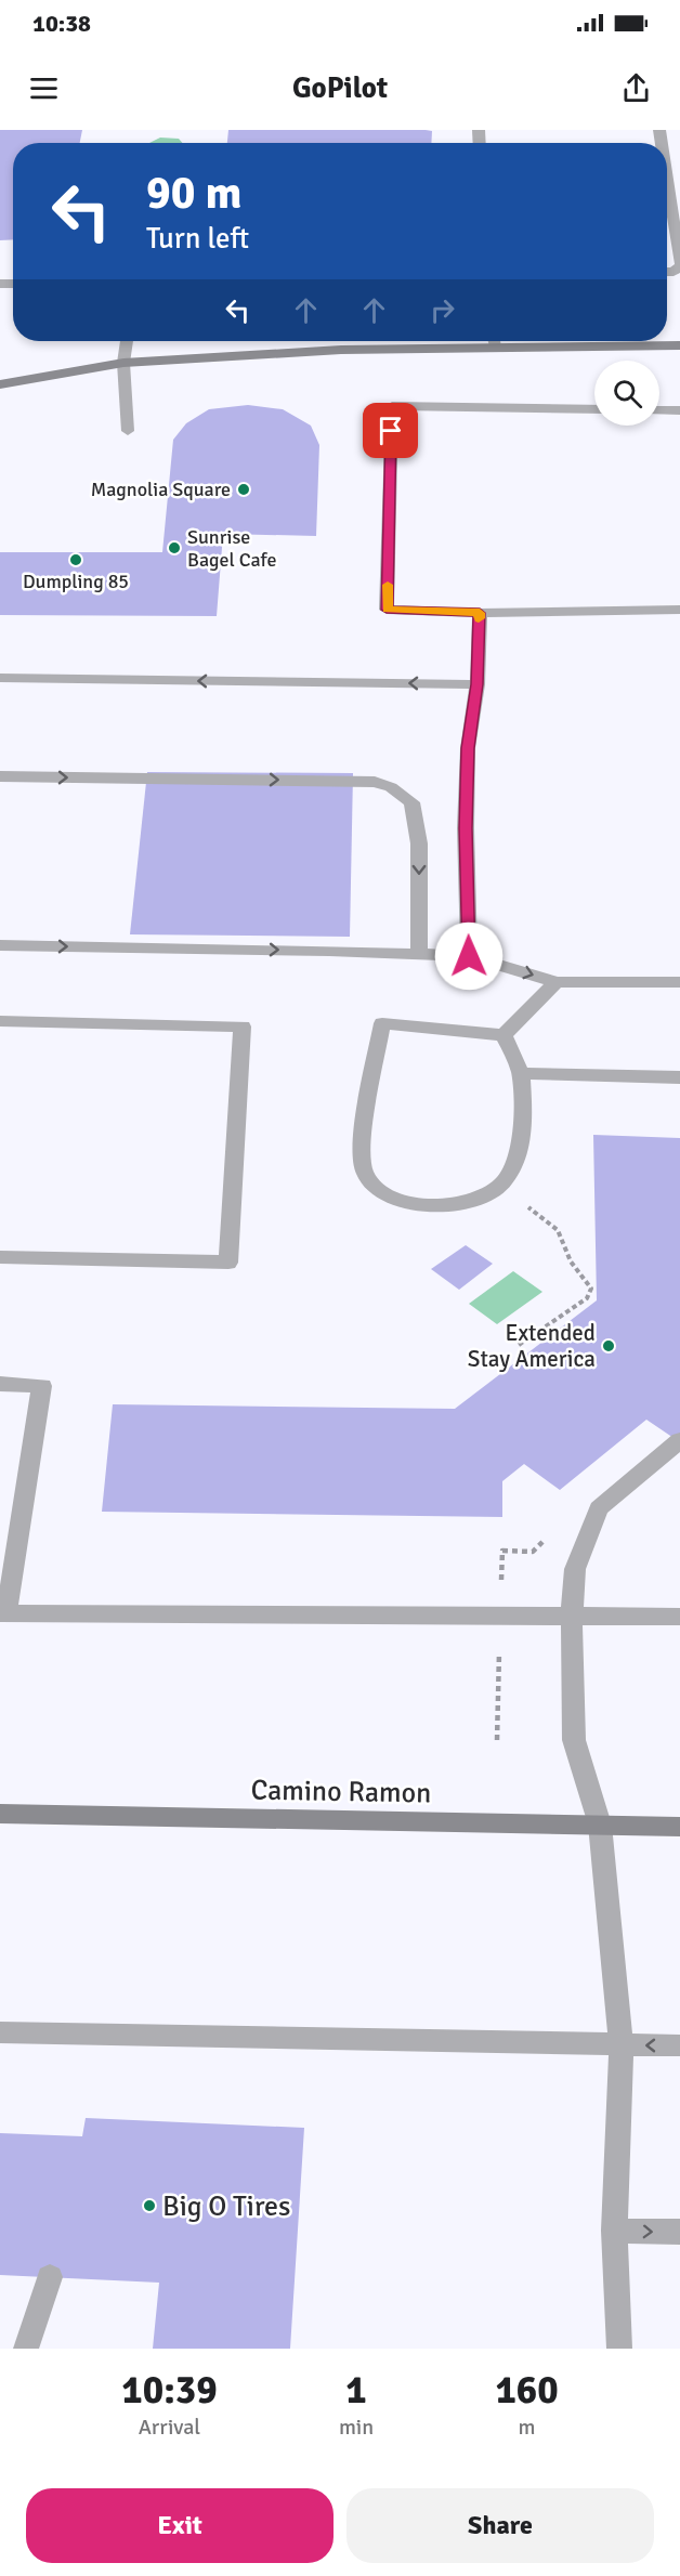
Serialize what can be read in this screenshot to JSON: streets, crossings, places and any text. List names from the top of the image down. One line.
{"streets":{"street":["Camino Ramon"]},"places":["Magnolia Square","Sunrise Bagel Cafe","Dumpling 85","Extended Stay America","Big O Tires"],"page":{"status":"10:38","header":"GoPilot","turn":["90 m","Turn left"],"eta":["10:39","Arrival","1","min","160","m"],"buttons":["Exit","Share"]}}
